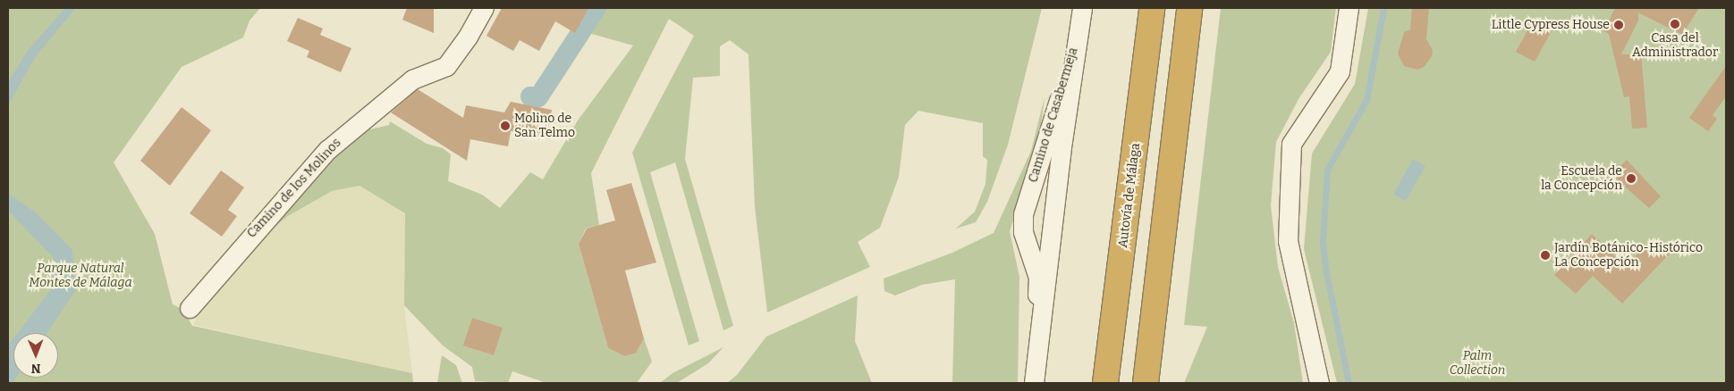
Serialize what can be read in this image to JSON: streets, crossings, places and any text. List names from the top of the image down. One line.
{"streets":{"highway":["Autovía de Málaga"],"street":["Camino de Casabermeja","Camino de los Molinos"]},"parks":["Parque Natural Montes de Málaga","Palm Collection"],"places":["Casa del Administrador","Little Cypress House","Molino de San Telmo","Escuela de la Concepción","Jardín Botánico-Histórico La Concepción"],"north":"bottom"}
